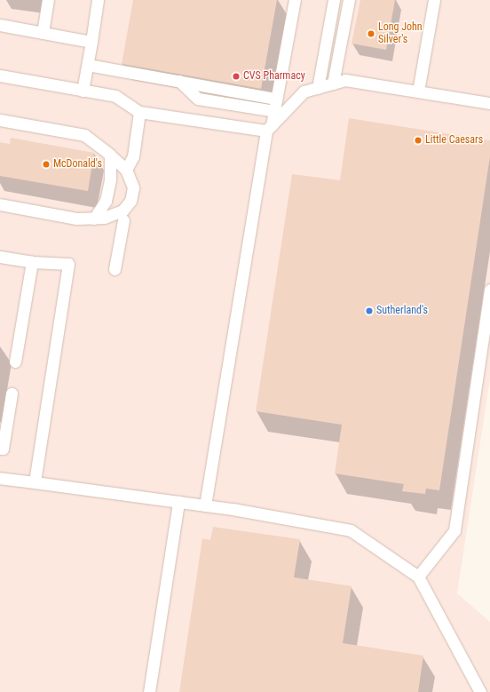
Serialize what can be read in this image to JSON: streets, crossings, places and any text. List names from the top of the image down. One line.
{"places":["Long John Silver's","CVS Pharmacy","Little Caesars","McDonald's","Sutherland's"]}
